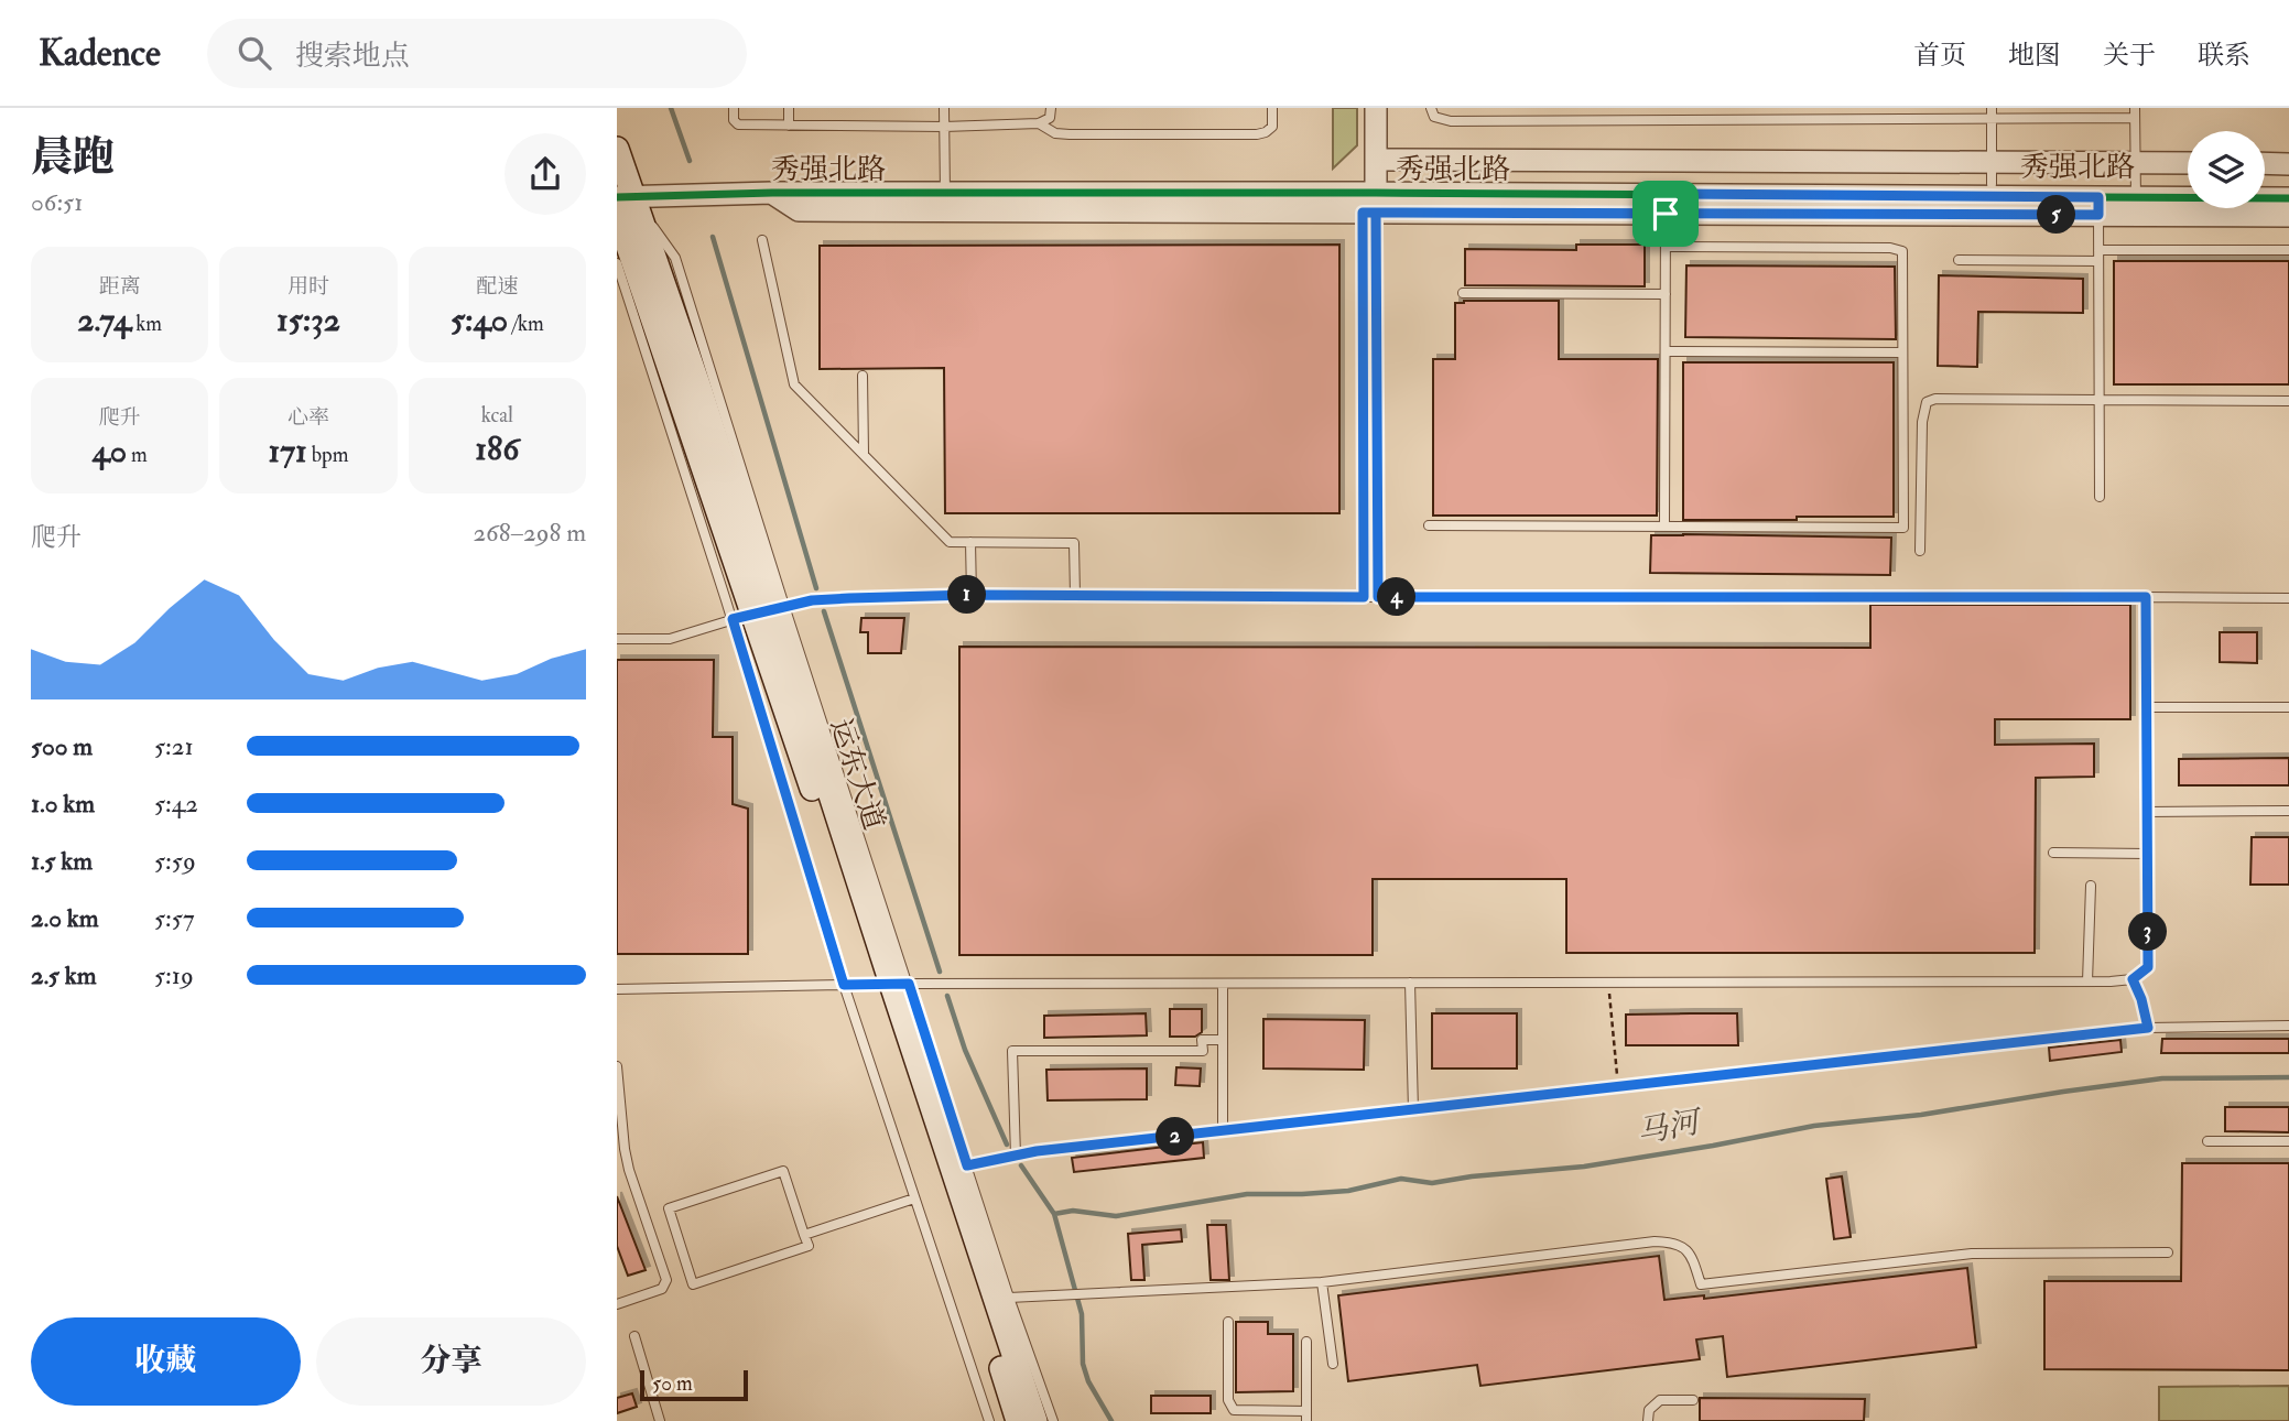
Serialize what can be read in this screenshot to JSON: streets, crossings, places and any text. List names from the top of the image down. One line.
{"streets":{"main road":["运东大道"],"street":["秀强北路"]},"crossings":[["秀强北路","运东大道"]],"water":["马河"],"scale_bar":"50 m","page":{"header":"Kadence","search":"搜索地点","nav":["首页","地图","关于","联系"],"heading":["晨跑","06:51"],"pins":["5","1","4","3","2"],"stats":[["距离","2.74 km"],["用时","15:32"],["配速","5:40 /km"],["爬升","40 m"],["心率","171 bpm"],["kcal","186"]],"chart":["爬升","268–298 m"],"list":[{"name":"500 m","note":"5:21"},{"name":"1.0 km","note":"5:42"},{"name":"1.5 km","note":"5:59"},{"name":"2.0 km","note":"5:57"},{"name":"2.5 km","note":"5:19"}],"buttons":["收藏","分享"],"scale":"50 m"}}
